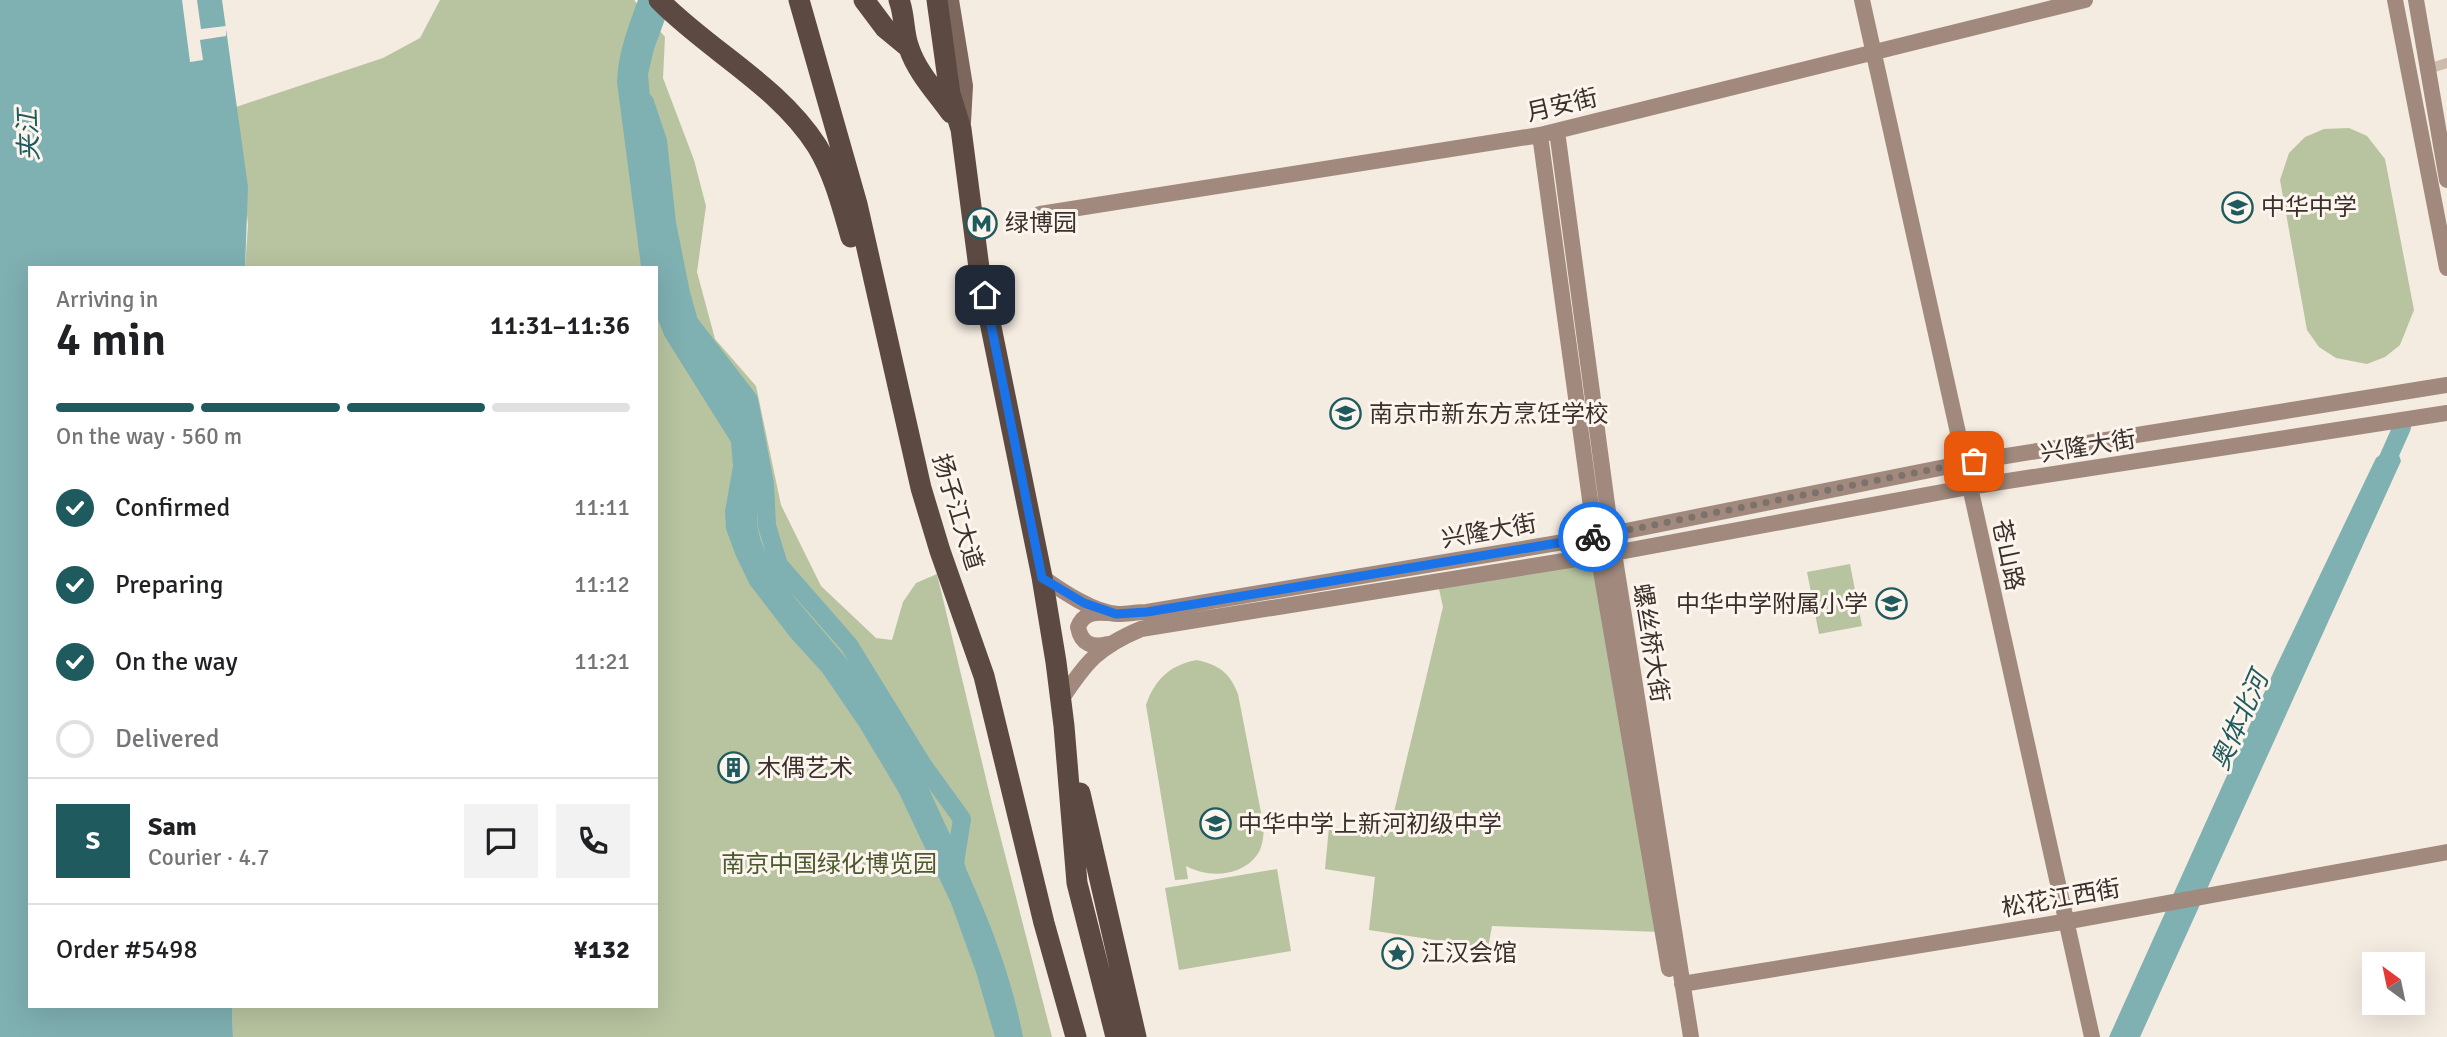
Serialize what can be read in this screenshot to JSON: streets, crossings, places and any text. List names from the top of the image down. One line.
{"streets":{"highway":["扬子江大道"],"street":["月安街","兴隆大街","苍山路","螺丝桥大街","松花江西街"]},"crossings":[["月安街","苍山路"],["月安街","螺丝桥大街"],["兴隆大街","苍山路"],["兴隆大街","螺丝桥大街"],["苍山路","松花江西街"],["螺丝桥大街","松花江西街"]],"water":["夹江","奥体北河"],"parks":["南京中国绿化博览园"],"places":{"school or university":["中华中学","南京市新东方烹饪学校","中华中学附属小学","中华中学上新河初级中学"],"metro station":["绿博园"],"building":["木偶艺术"],"place":["江汉会馆"]},"north":"top left","page":{"heading":["4 min","Arriving in","11:31–11:36"],"panel":["Sam","Courier · 4.7","Order #5498","¥132"],"bar":"On the way · 560 m","list":[["Confirmed","11:11"],["Preparing","11:12"],["On the way","11:21"],"Delivered"],"round":"S"}}
